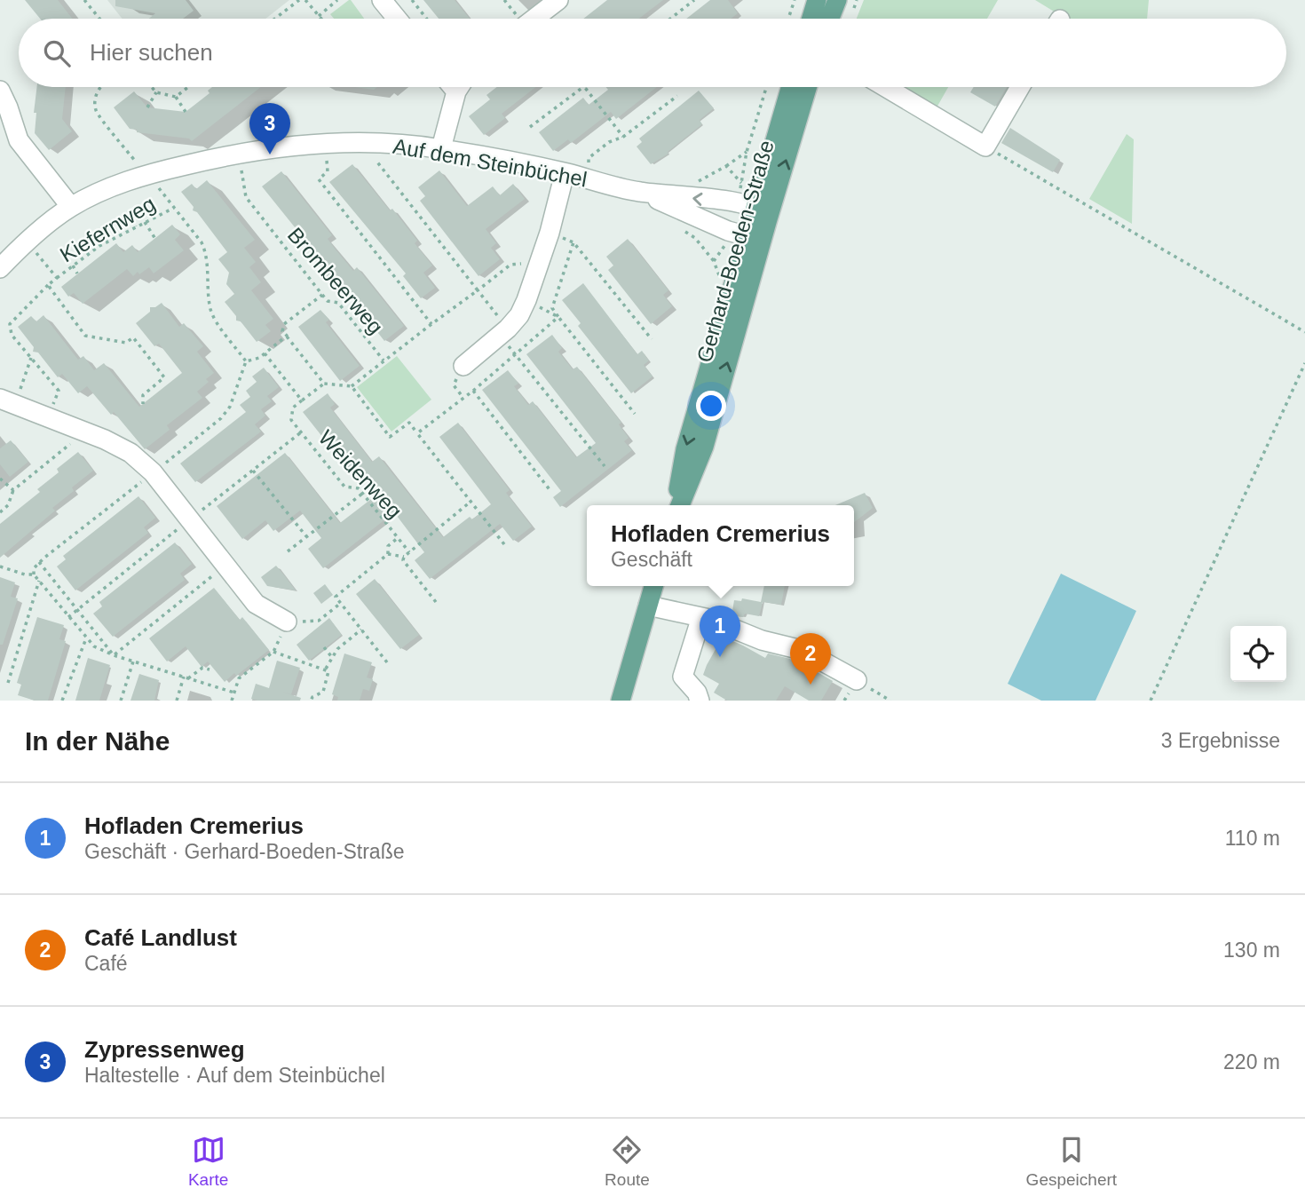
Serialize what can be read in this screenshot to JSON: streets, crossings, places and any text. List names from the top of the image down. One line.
{"streets":{"main road":["Gerhard-Boeden-Straße"],"street":["Auf dem Steinbüchel"],"path":["Kiefernweg","Brombeerweg","Weidenweg"]},"crossings":[["Auf dem Steinbüchel","Kiefernweg"],["Auf dem Steinbüchel","Gerhard-Boeden-Straße"],["Auf dem Steinbüchel","Brombeerweg"]],"page":{"search":"Hier suchen","pins":["3","1","2"],"popup":["Hofladen Cremerius","Geschäft"],"heading":["In der Nähe","3 Ergebnisse"],"list":[{"mark":"1","name":"Hofladen Cremerius","note":"Geschäft · Gerhard-Boeden-Straße","value":"110 m"},{"mark":"2","name":"Café Landlust","note":"Café","value":"130 m"},{"mark":"3","name":"Zypressenweg","note":"Haltestelle · Auf dem Steinbüchel","value":"220 m"}],"nav":["Karte","Route","Gespeichert"]}}
